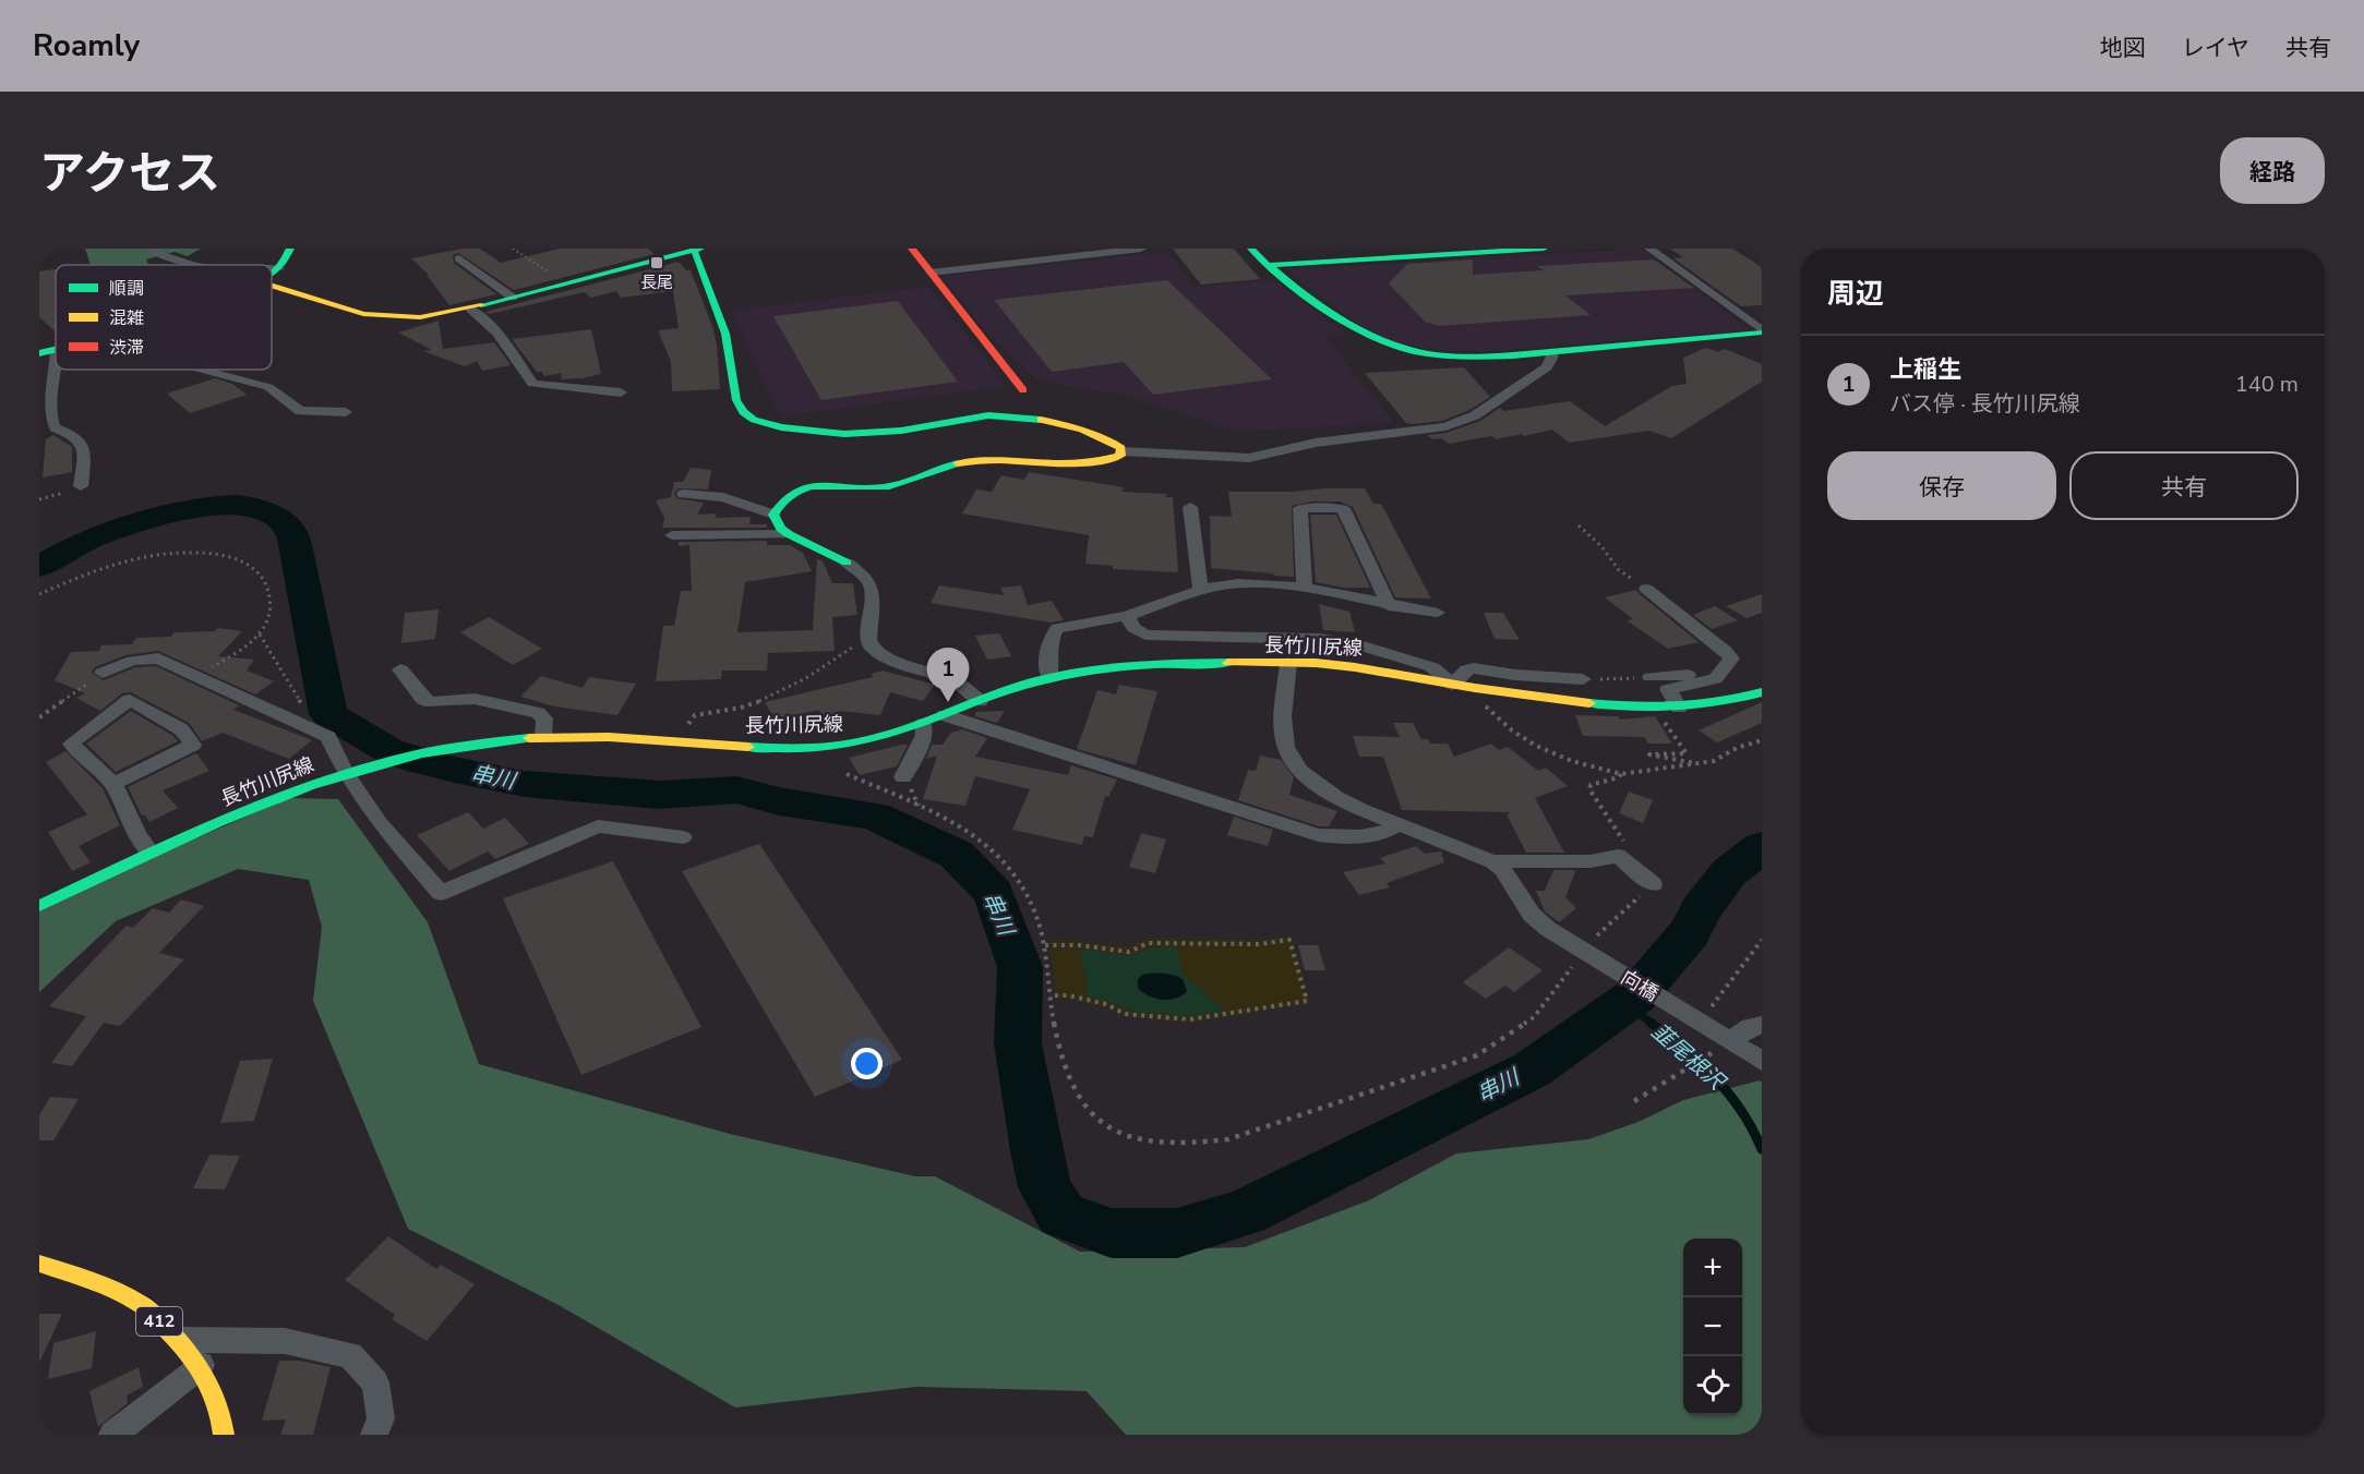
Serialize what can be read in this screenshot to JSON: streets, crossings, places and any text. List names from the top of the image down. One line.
{"streets":{"main road":["長竹川尻線","412"],"street":["向橋"]},"water":["串川","韮尾根沢"],"places":{"transit":["長尾"]},"legend":["順調","混雑","渋滞"],"page":{"header":"Roamly","nav":["地図","レイヤ","共有"],"title":"アクセス","buttons":["経路",["保存","共有"]],"heading":"周辺","list":[{"mark":"1","name":"上稲生","note":"バス停 · 長竹川尻線","value":"140 m"}],"pins":"1","map_buttons":["+","−"]}}
